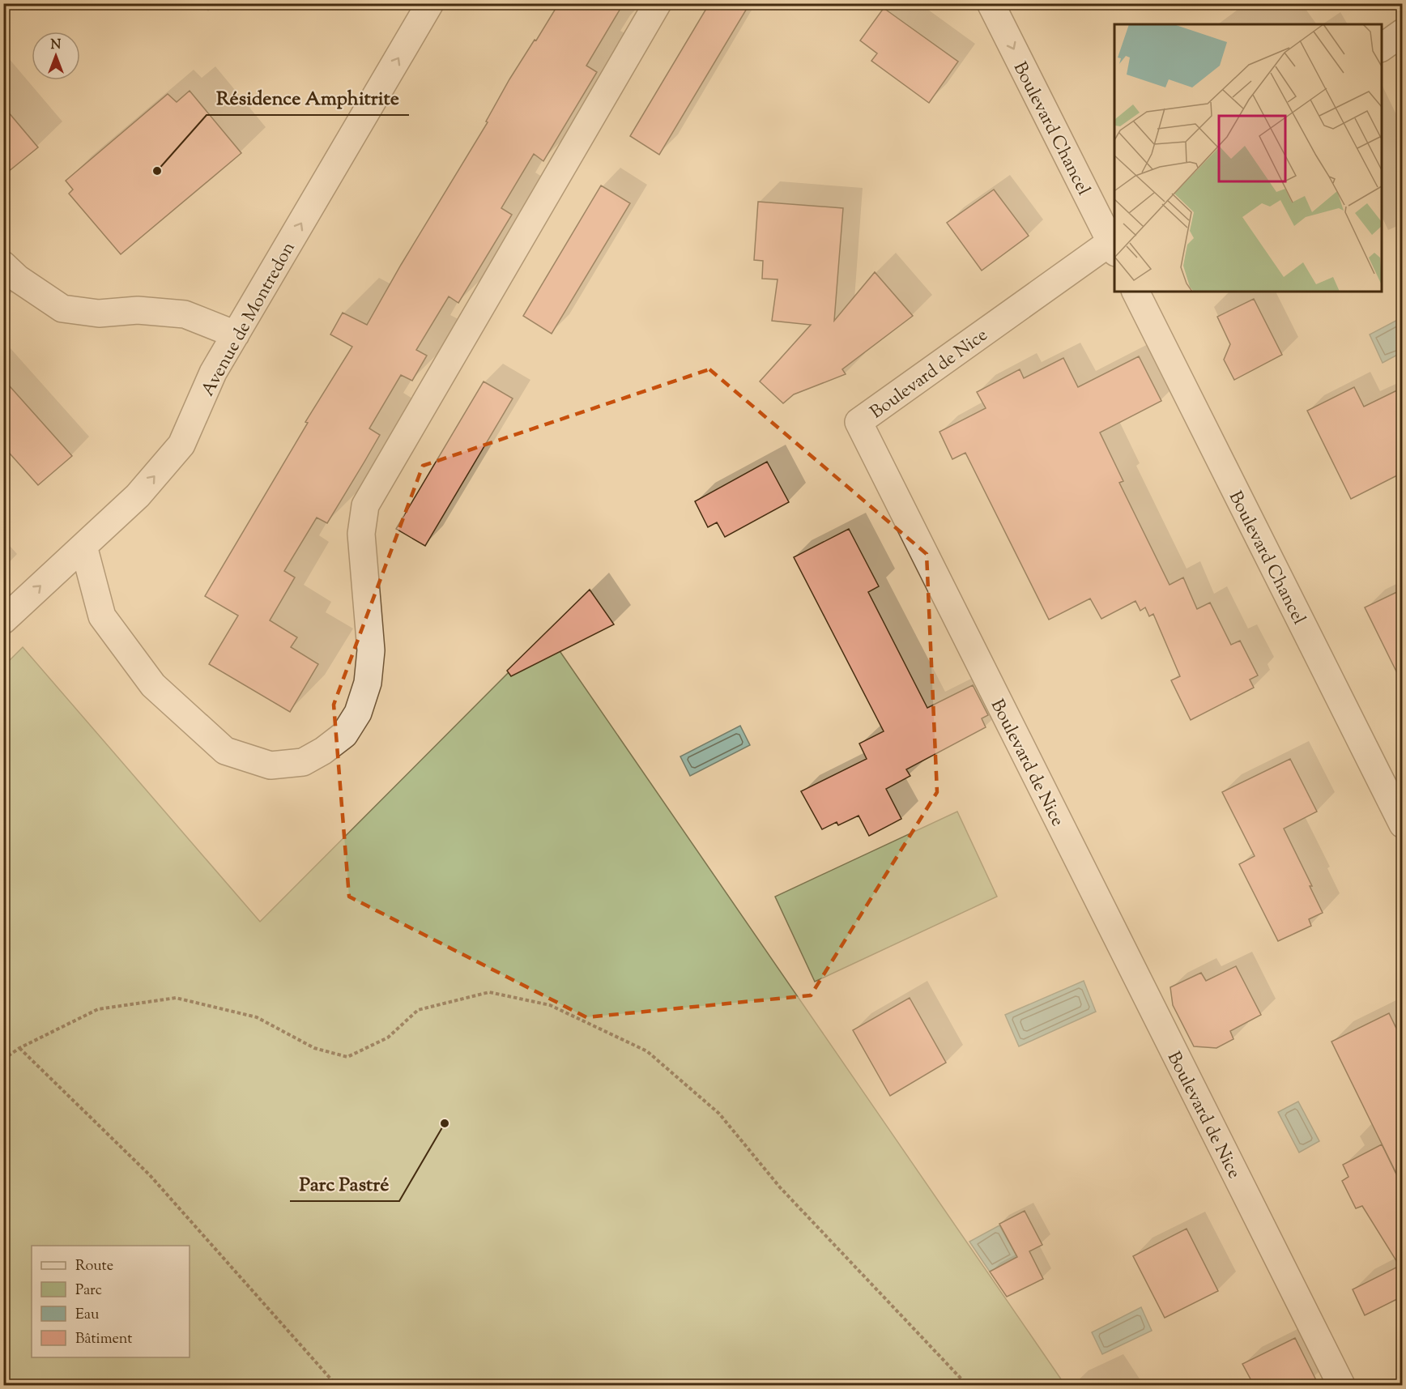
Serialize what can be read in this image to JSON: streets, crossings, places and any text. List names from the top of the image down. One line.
{"streets":{"street":["Boulevard Chancel","Avenue de Montredon","Boulevard de Nice"]},"crossings":[["Boulevard Chancel","Boulevard de Nice"]],"one_way":["Avenue de Montredon"],"places":["Résidence Amphitrite","Parc Pastré"],"legend":["Route","Parc","Eau","Bâtiment"],"north":"top"}
